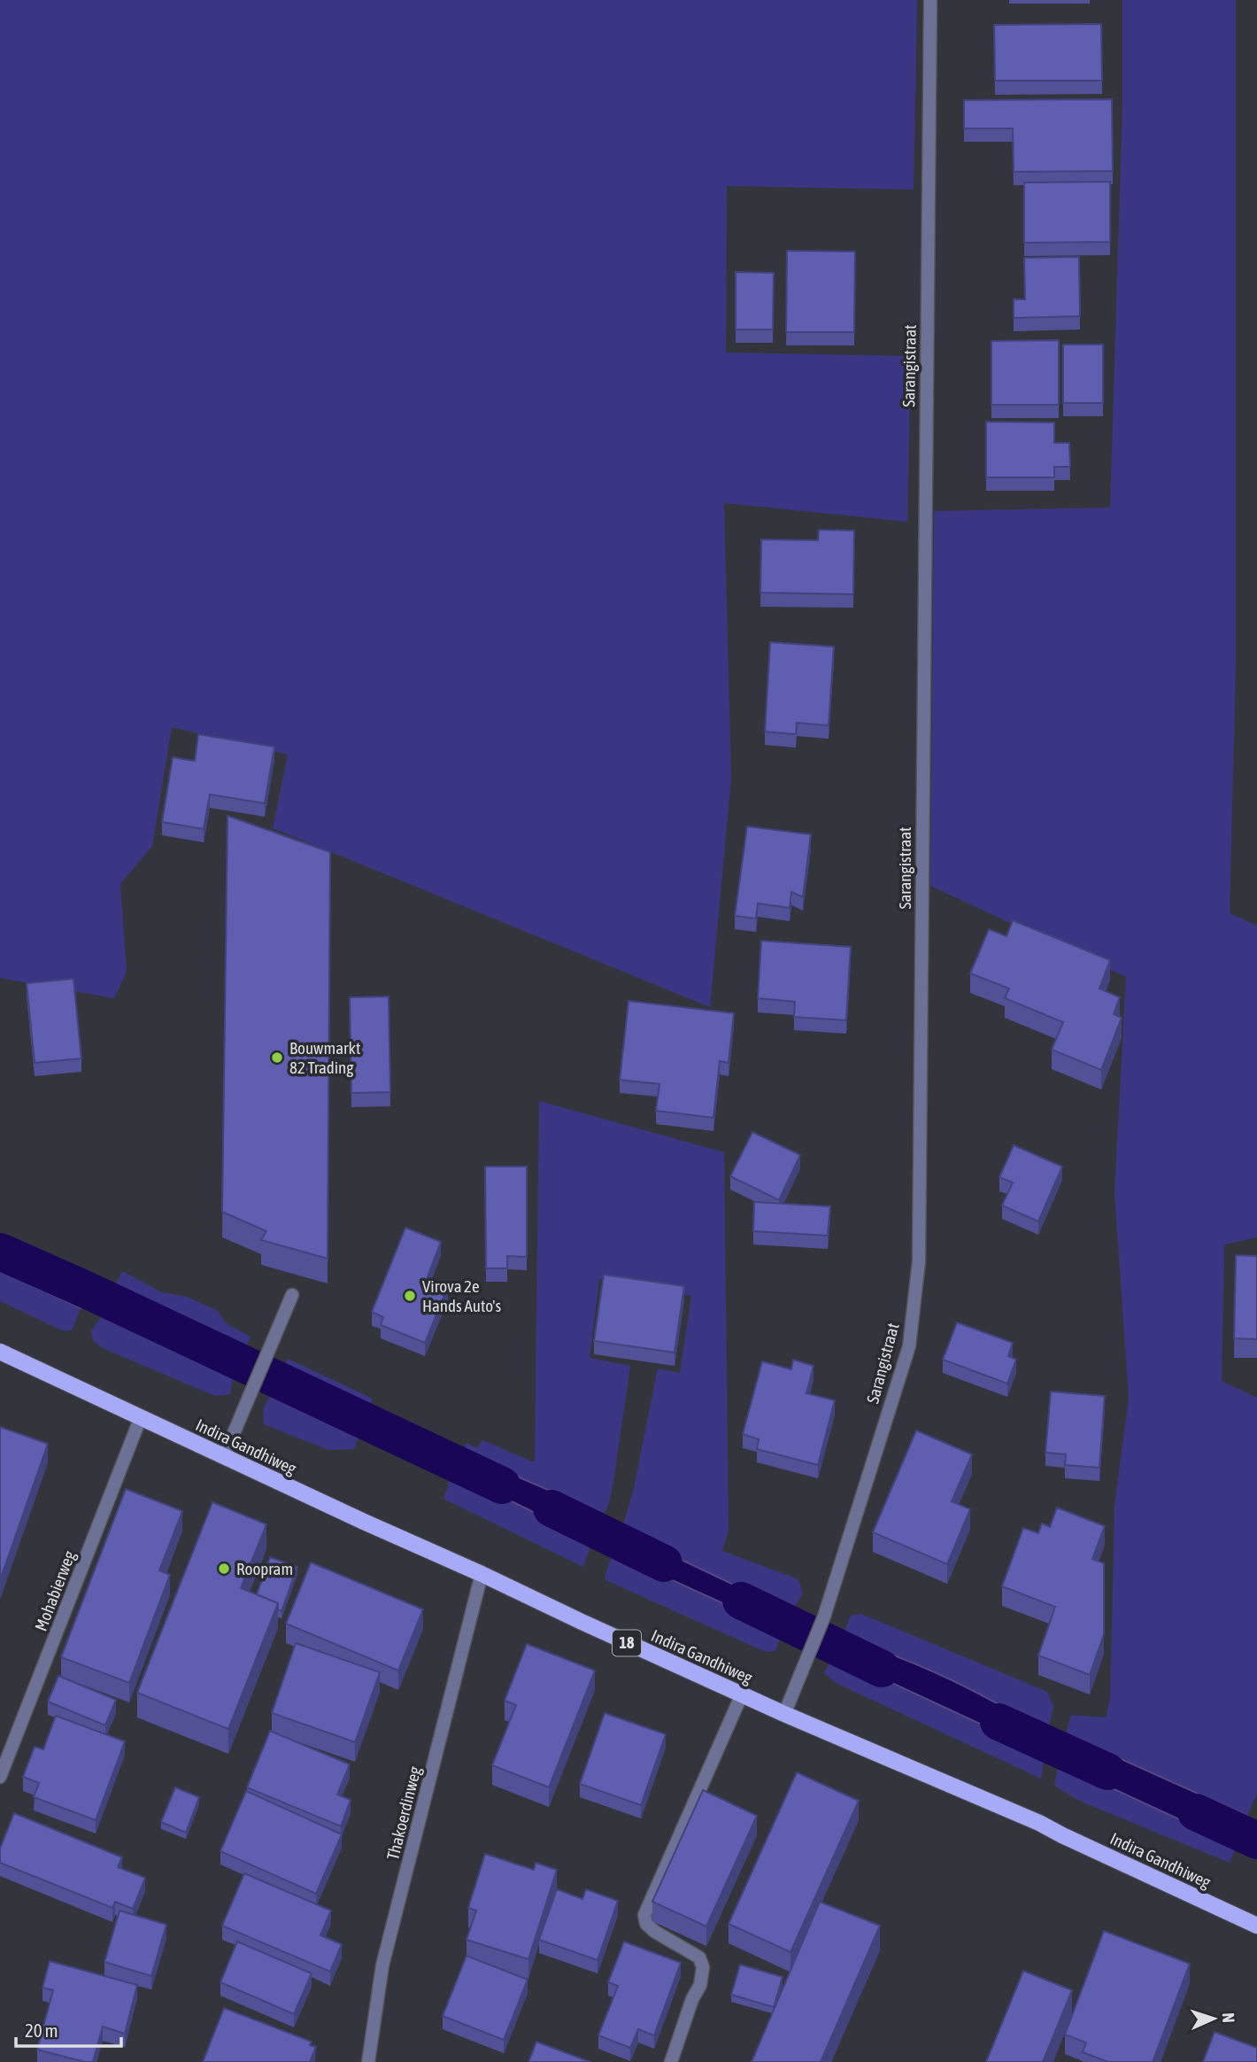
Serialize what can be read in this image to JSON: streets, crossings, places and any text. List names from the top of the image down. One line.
{"streets":{"main road":["Indira Gandhiweg","18"],"street":["Sarangistraat","Mohabierweg","Thakoerdinweg"]},"crossings":[["Sarangistraat","Indira Gandhiweg"],["Indira Gandhiweg","Mohabierweg"],["Indira Gandhiweg","Thakoerdinweg"]],"places":["Bouwmarkt 82 Trading","Virova 2e Hands Auto's","Roopram"],"scale_bar":"20 m","north":"right"}
